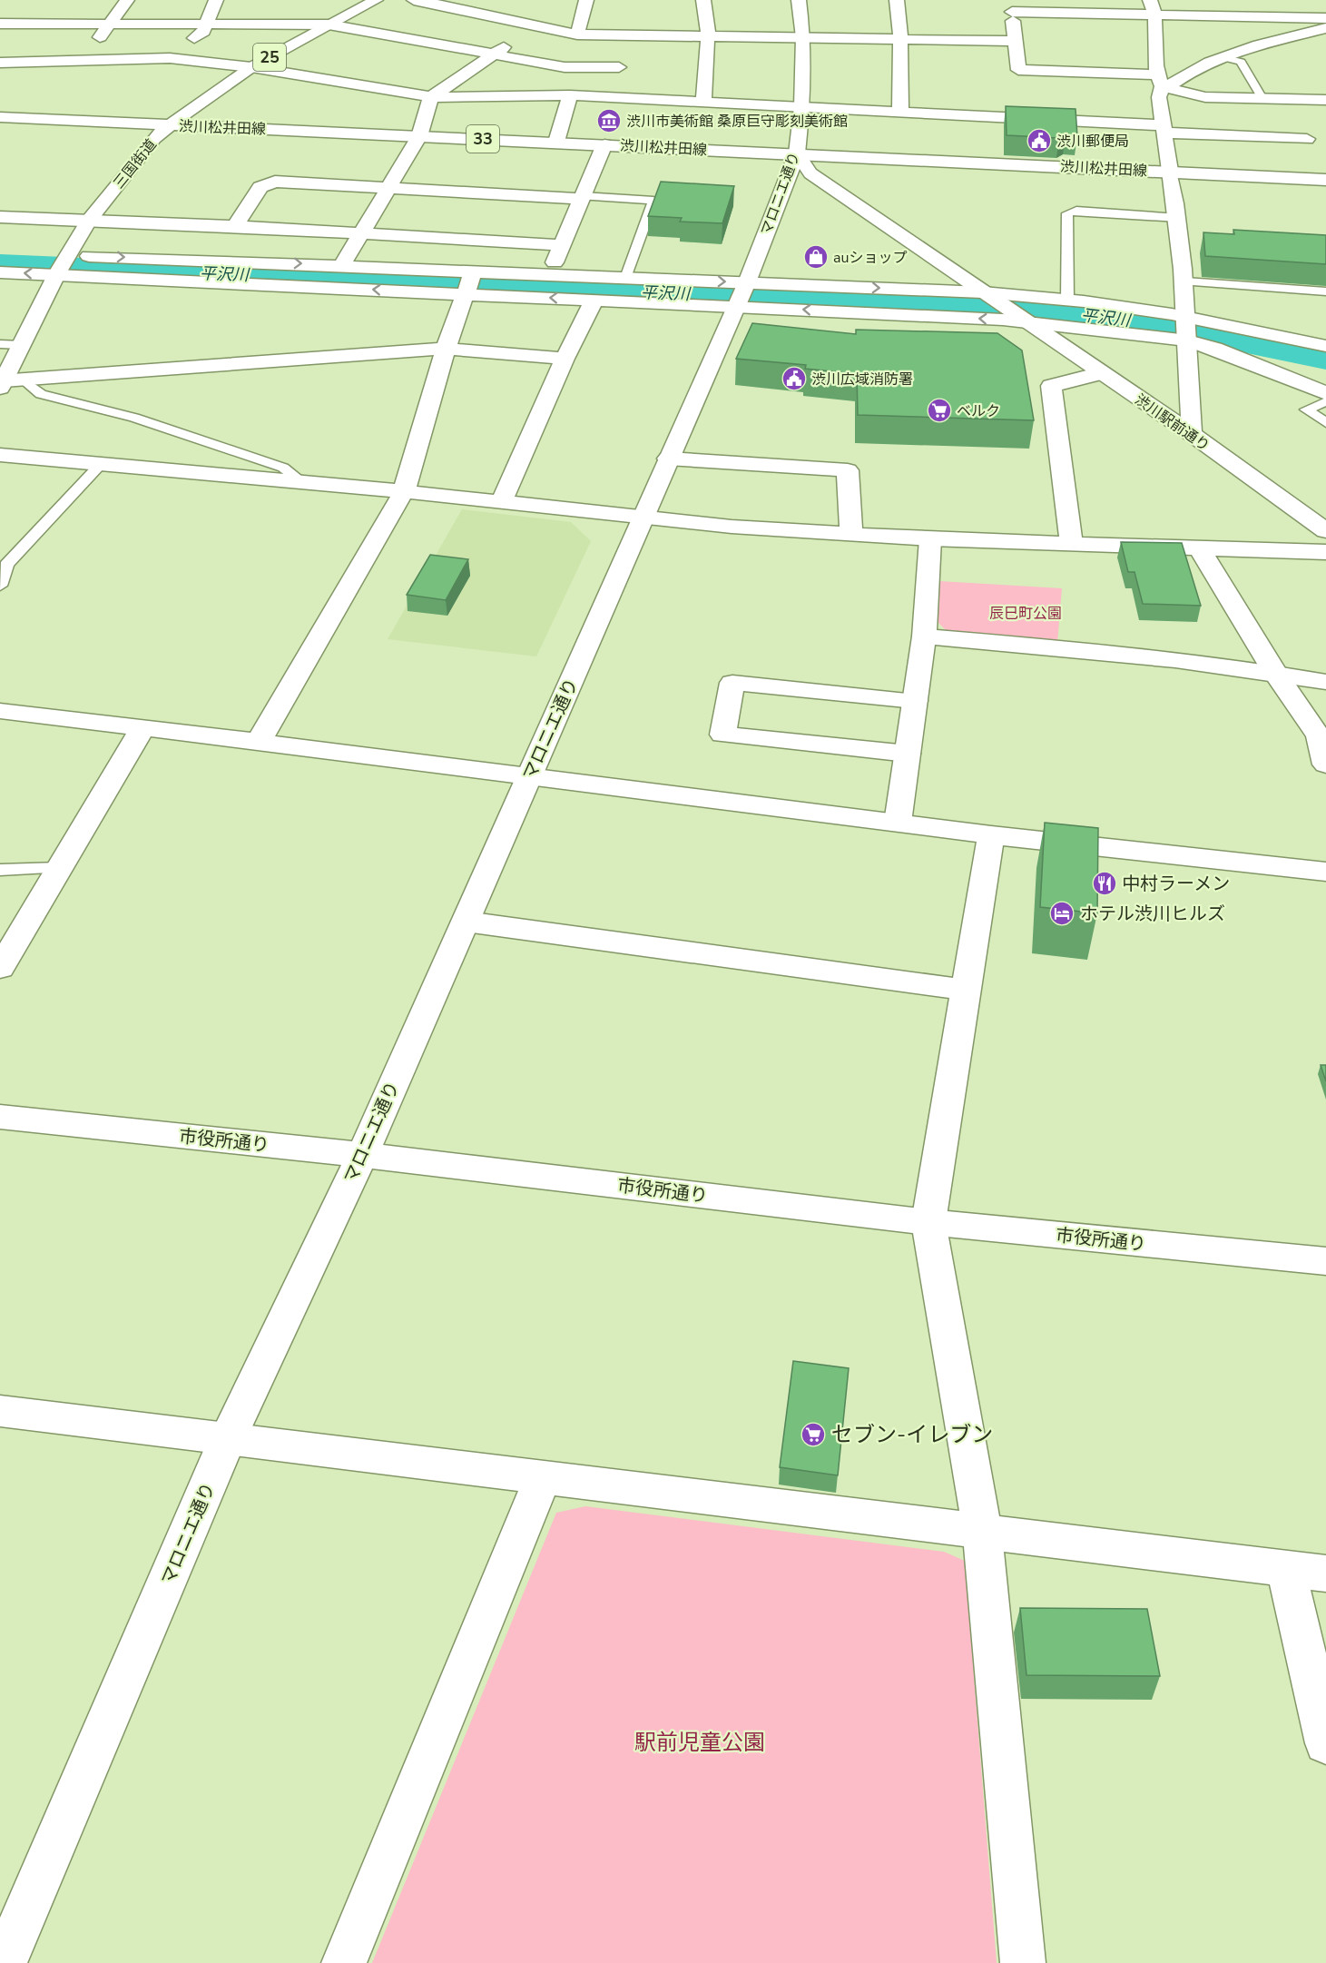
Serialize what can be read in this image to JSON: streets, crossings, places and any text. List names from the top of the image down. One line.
{"streets":{"street":["25","渋川松井田線","33","三国街道","マロニエ通り","渋川駅前通り","市役所通り"]},"crossings":[["渋川松井田線","三国街道"],["渋川松井田線","マロニエ通り"],["マロニエ通り","市役所通り"]],"water":["平沢川"],"parks":["辰巳町公園","駅前児童公園"],"places":{"museum":["渋川市美術館 桑原巨守彫刻美術館"],"public building":["渋川郵便局","渋川広域消防署"],"shop":["auショップ"],"supermarket":["ベルク","セブン-イレブン"],"restaurant":["中村ラーメン"],"hotel":["ホテル渋川ヒルズ"]}}
